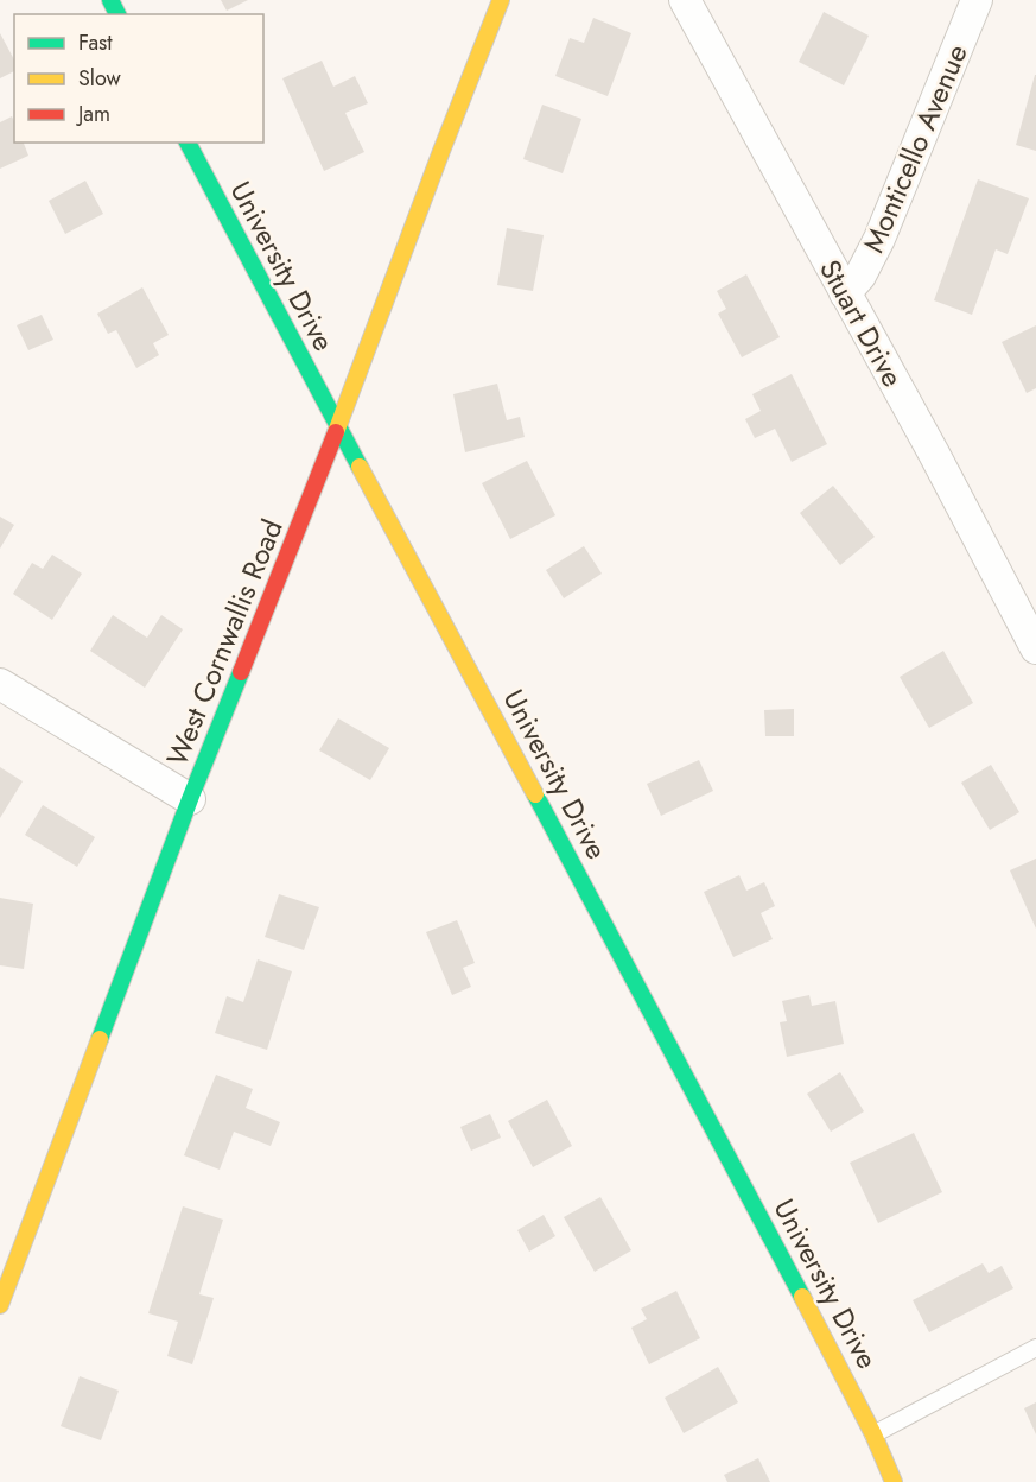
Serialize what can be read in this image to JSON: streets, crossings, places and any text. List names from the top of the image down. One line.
{"streets":{"street":["Monticello Avenue","University Drive","Stuart Drive","West Cornwallis Road"]},"crossings":[["Monticello Avenue","Stuart Drive"],["University Drive","West Cornwallis Road"]],"legend":["Fast","Slow","Jam"]}
